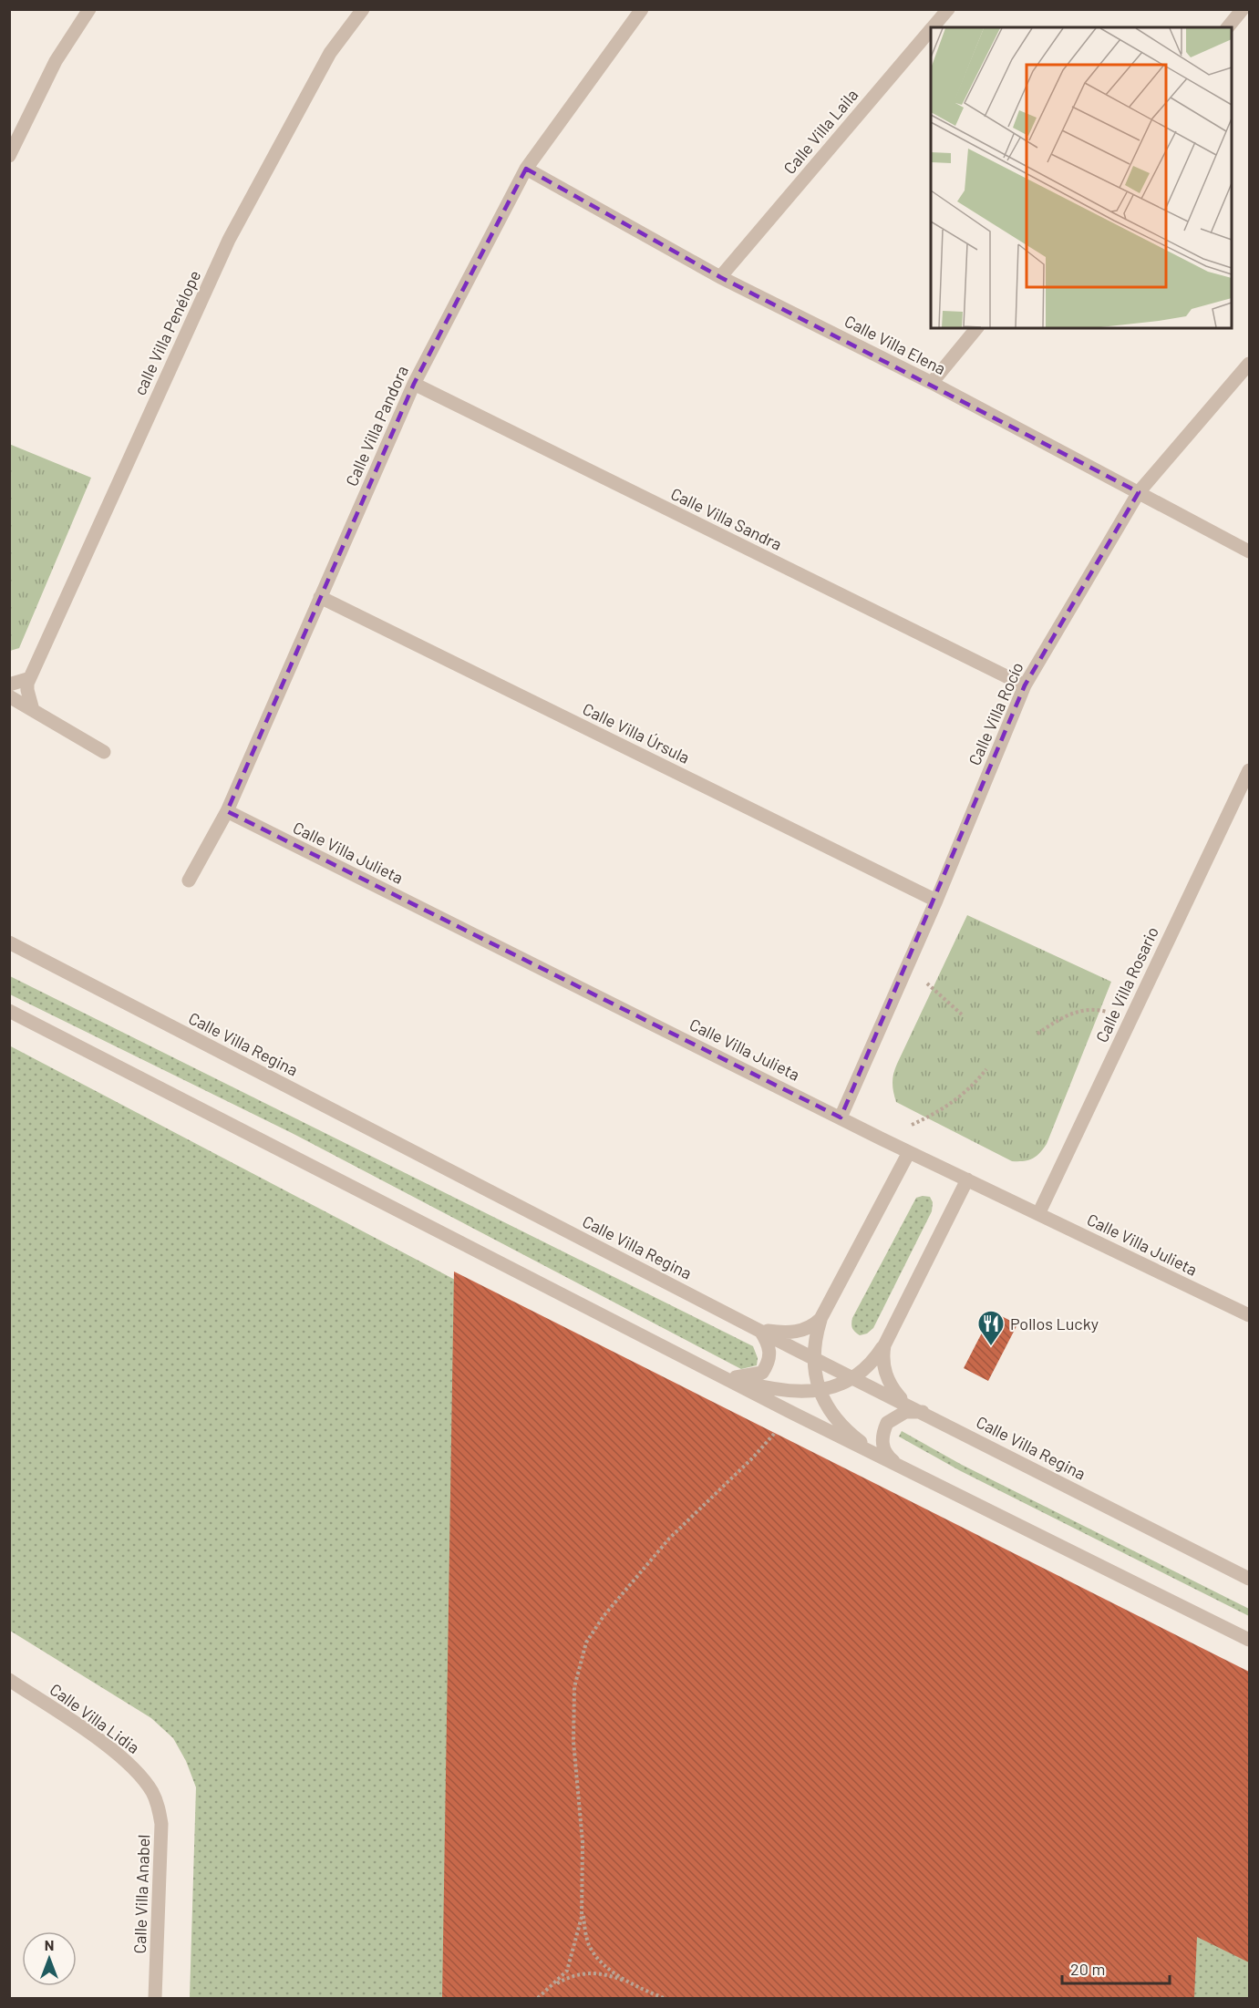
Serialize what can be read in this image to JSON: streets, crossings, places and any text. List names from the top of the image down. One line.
{"streets":{"street":["Calle Villa Laila","calle Villa Penélope","Calle Villa Elena","Calle Villa Pandora","Calle Villa Sandra","Calle Villa Rocío","Calle Villa Úrsula","Calle Villa Julieta","Calle Villa Rosario","Calle Villa Regina","Calle Villa Lidia","Calle Villa Anabel"]},"crossings":[["Calle Villa Laila","Calle Villa Elena"],["Calle Villa Elena","Calle Villa Pandora"],["Calle Villa Elena","Calle Villa Rocío"],["Calle Villa Pandora","Calle Villa Sandra"],["Calle Villa Pandora","Calle Villa Úrsula"],["Calle Villa Pandora","Calle Villa Julieta"],["Calle Villa Sandra","Calle Villa Rocío"],["Calle Villa Rocío","Calle Villa Úrsula"],["Calle Villa Rocío","Calle Villa Julieta"],["Calle Villa Julieta","Calle Villa Rosario"],["Calle Villa Lidia","Calle Villa Anabel"]],"places":{"restaurant":["Pollos Lucky"]},"scale_bar":"20 m","north":"top"}
